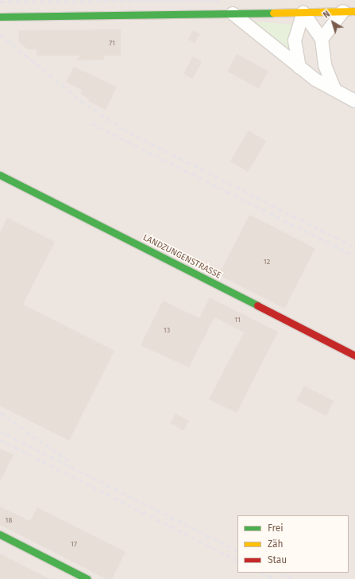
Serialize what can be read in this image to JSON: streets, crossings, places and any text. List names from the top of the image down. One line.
{"streets":{"street":["LANDZUNGENSTRASSE"]},"house_numbers":["71","12","11","13","18","17"],"legend":["Frei","Zäh","Stau"],"north":"top left"}
